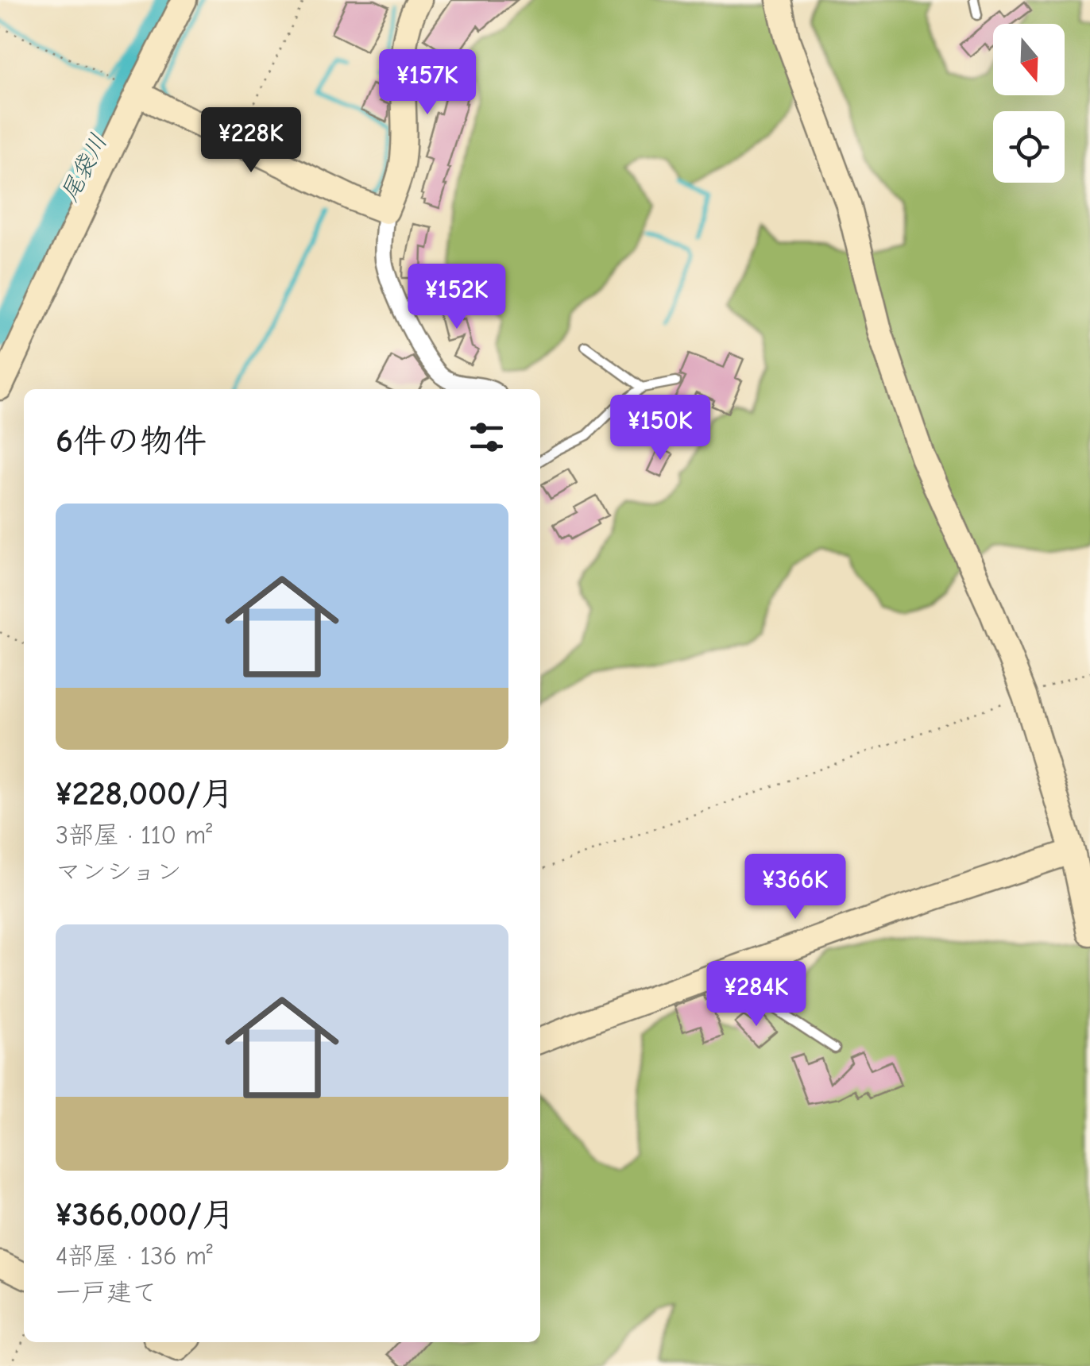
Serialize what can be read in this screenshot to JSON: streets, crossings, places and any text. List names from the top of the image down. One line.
{"water":["尾袋川"],"north":"bottom","page":{"price":["¥157K","¥228K","¥152K","¥150K","¥366K","¥284K"],"heading":"6件の物件","list":[{"name":"¥228,000/月","note":"3部屋 · 110 m² · マンション"},{"name":"¥366,000/月","note":"4部屋 · 136 m² · 一戸建て"}]}}
